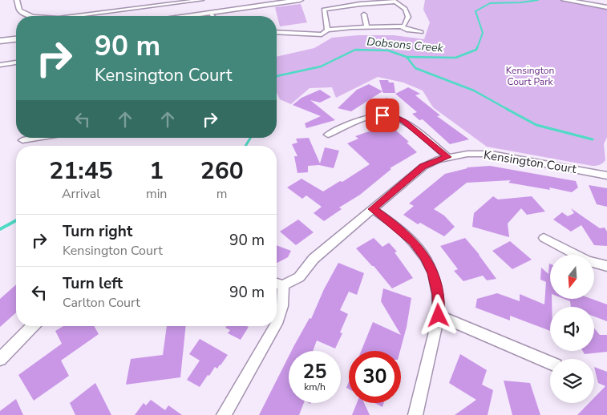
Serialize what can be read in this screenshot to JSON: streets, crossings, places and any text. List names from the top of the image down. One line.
{"streets":{"street":["Kensington Court"]},"water":["Dobsons Creek"],"parks":["Kensington Court Park"],"north":"bottom","page":{"turn":["90 m","Kensington Court"],"eta":["21:45","Arrival","1","min","260","m"],"list":[{"name":"Turn right","note":"Kensington Court","value":"90 m"},{"name":"Turn left","note":"Carlton Court","value":"90 m"}],"speed":"25 km/h","limit":"30"}}
